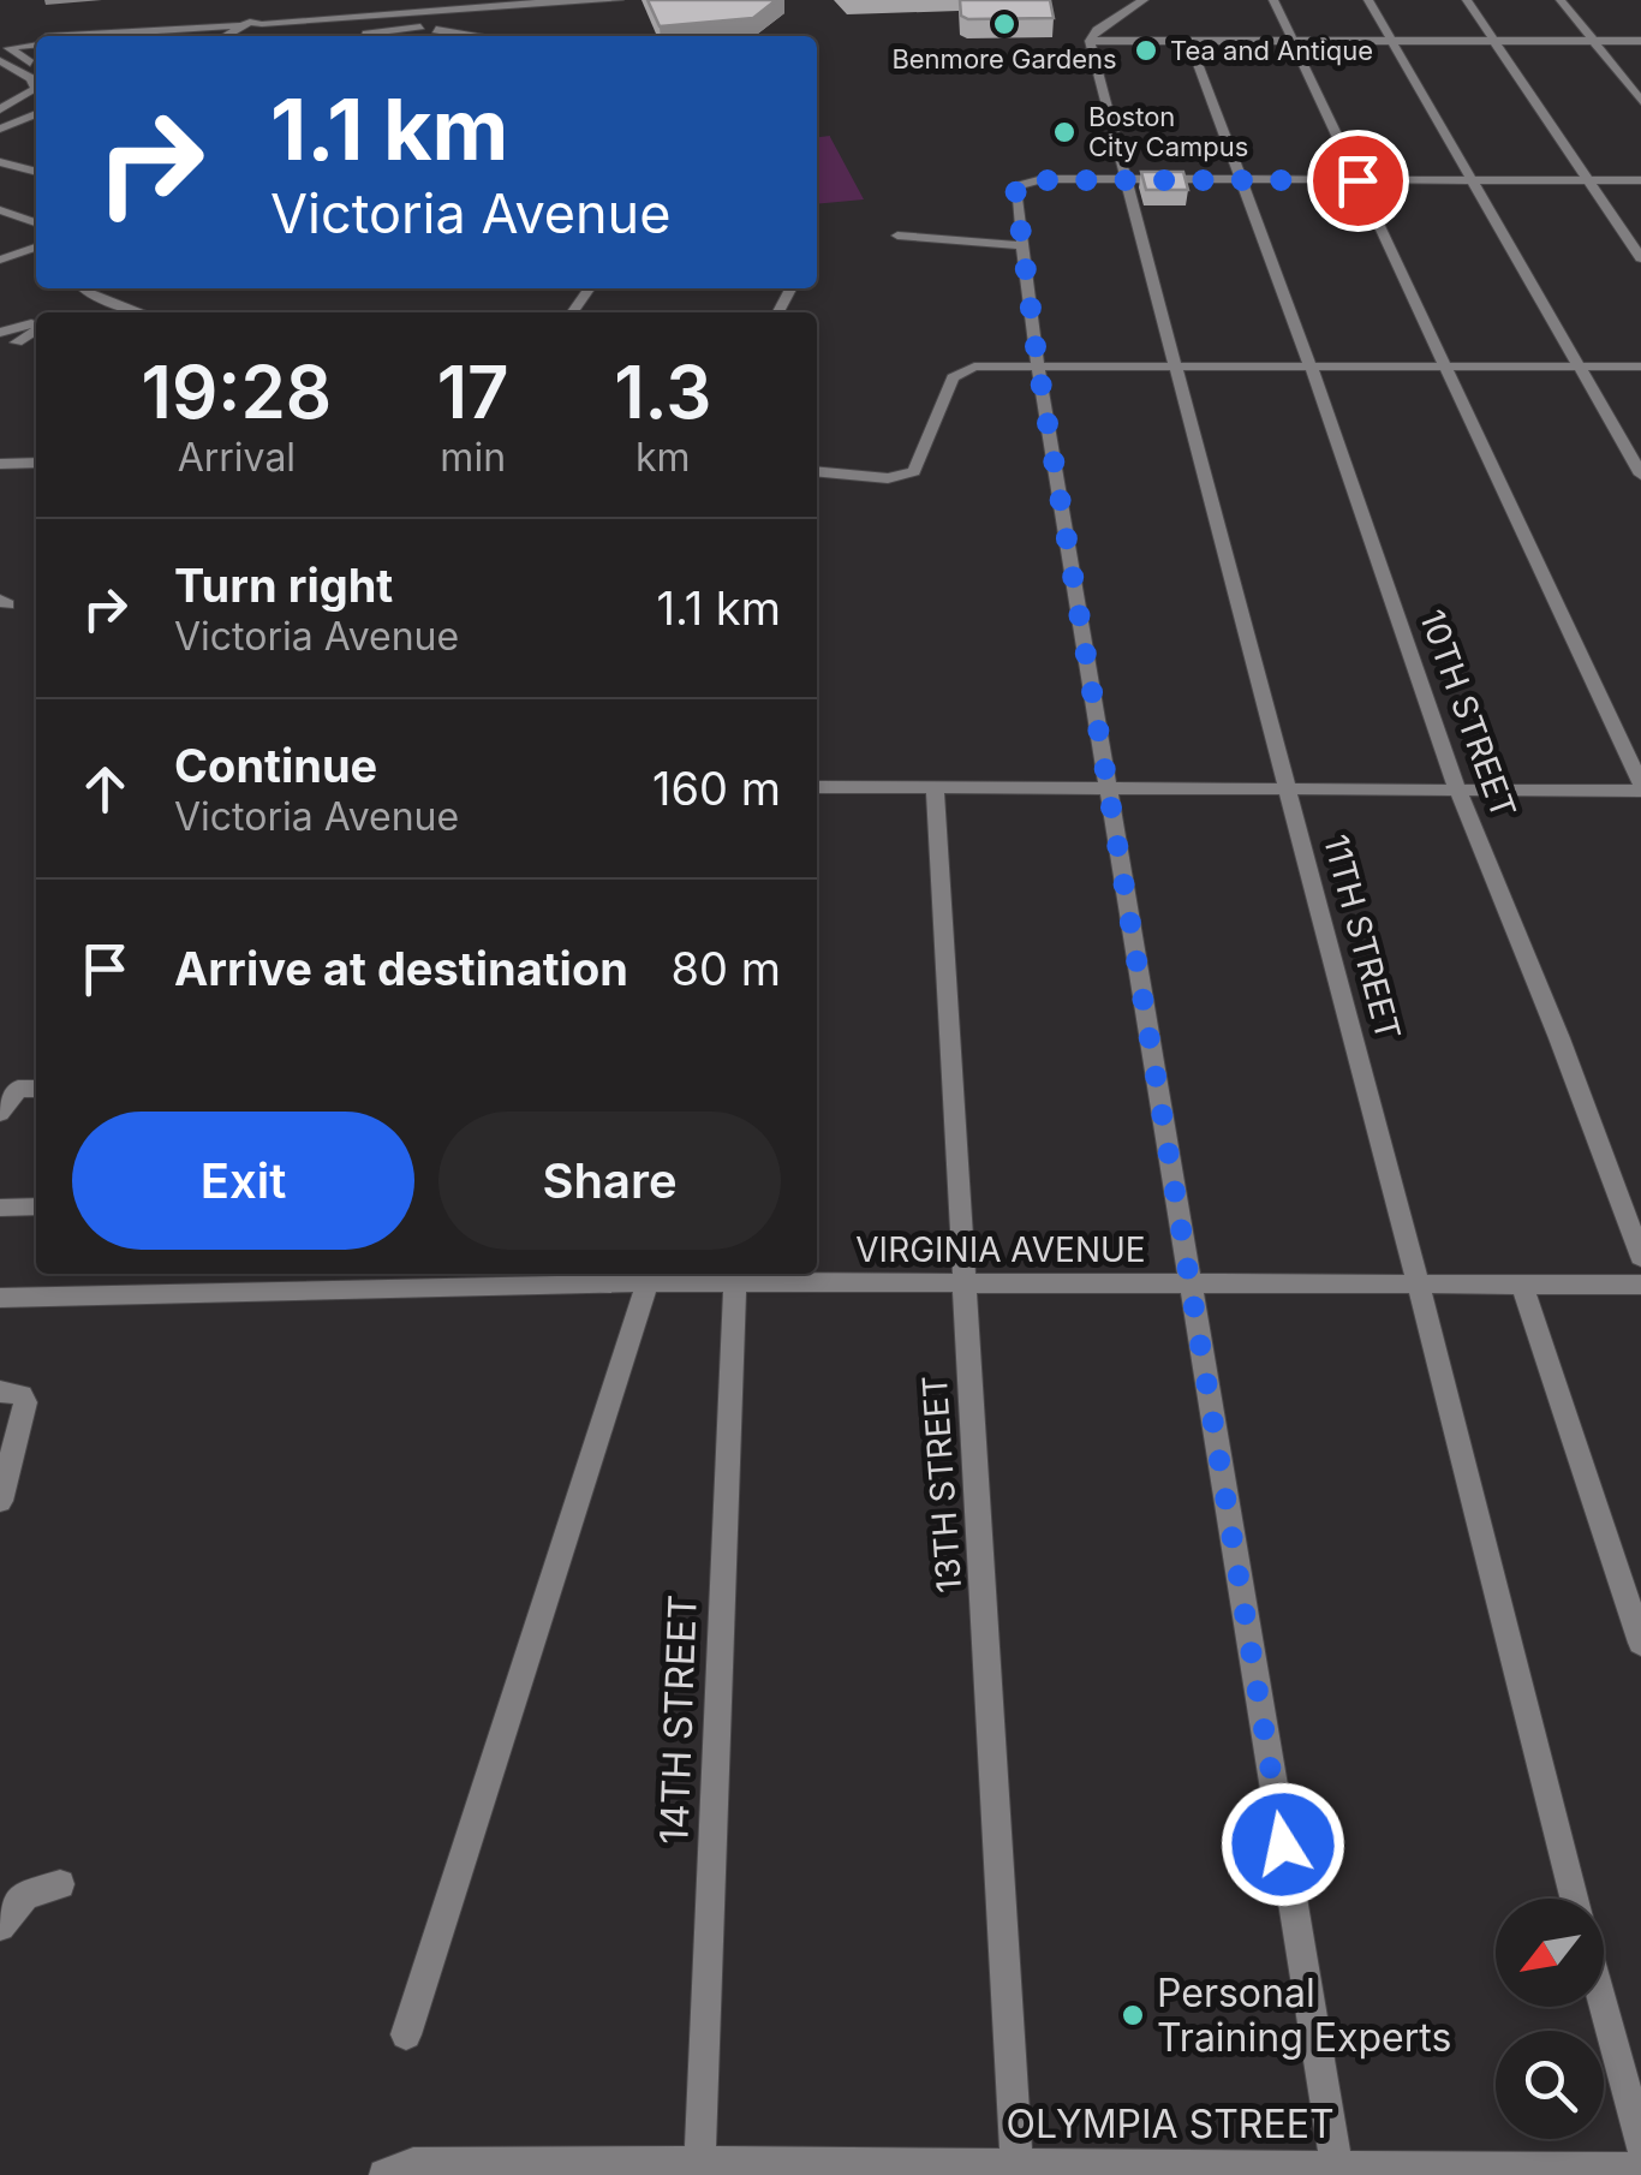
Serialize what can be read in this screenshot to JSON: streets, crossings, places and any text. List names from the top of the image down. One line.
{"streets":{"street":["10TH STREET","11TH STREET","VIRGINIA AVENUE","13TH STREET","14TH STREET","OLYMPIA STREET"]},"crossings":[["11TH STREET","VIRGINIA AVENUE"],["VIRGINIA AVENUE","13TH STREET"],["VIRGINIA AVENUE","14TH STREET"],["13TH STREET","OLYMPIA STREET"],["14TH STREET","OLYMPIA STREET"]],"places":["Benmore Gardens","Tea and Antique","Boston City Campus","Personal Training Experts"],"north":"bottom left","page":{"turn":["1.1 km","Victoria Avenue"],"eta":["19:28","Arrival","17","min","1.3","km"],"list":[{"name":"Turn right","note":"Victoria Avenue","value":"1.1 km"},{"name":"Continue","note":"Victoria Avenue","value":"160 m"},{"name":"Arrive at destination","value":"80 m"}],"buttons":["Exit","Share"]}}
